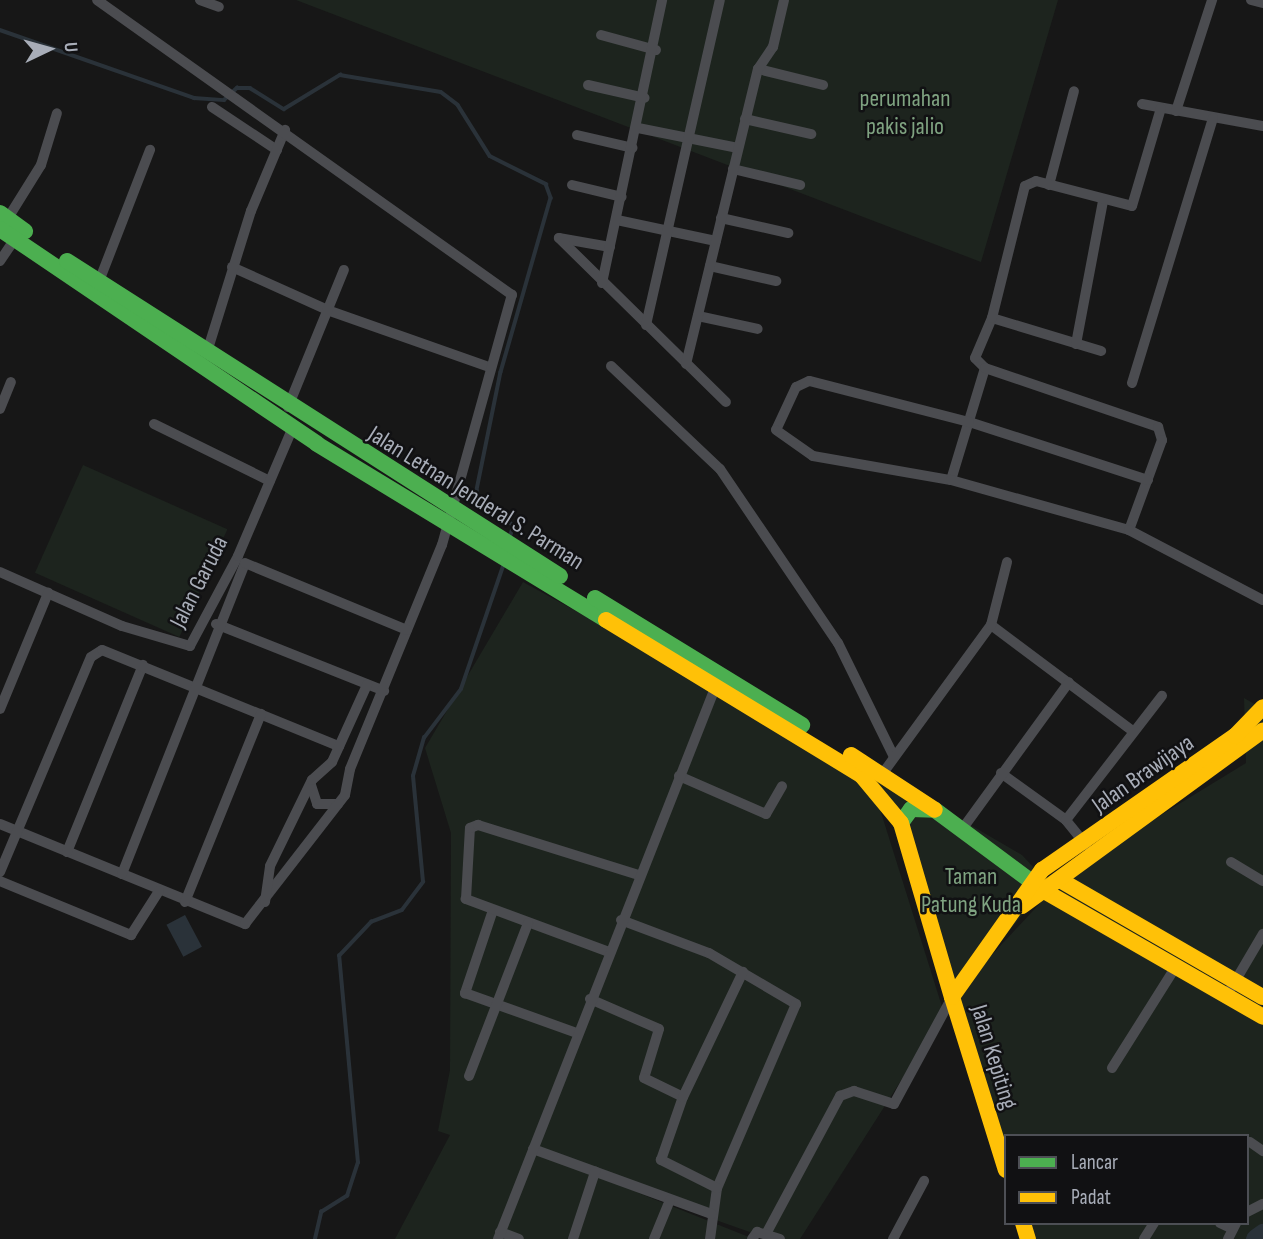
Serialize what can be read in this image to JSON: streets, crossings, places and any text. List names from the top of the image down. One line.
{"streets":{"main road":["Jalan Letnan Jenderal S. Parman","Jalan Brawijaya","Jalan Kepiting"],"street":["Jalan Garuda"]},"crossings":[["Jalan Letnan Jenderal S. Parman","Jalan Garuda"],["Jalan Letnan Jenderal S. Parman","Jalan Brawijaya"],["Jalan Letnan Jenderal S. Parman","Jalan Kepiting"]],"parks":["perumahan pakis jalio","Taman Patung Kuda"],"legend":["Lancar","Padat"],"north":"right"}
